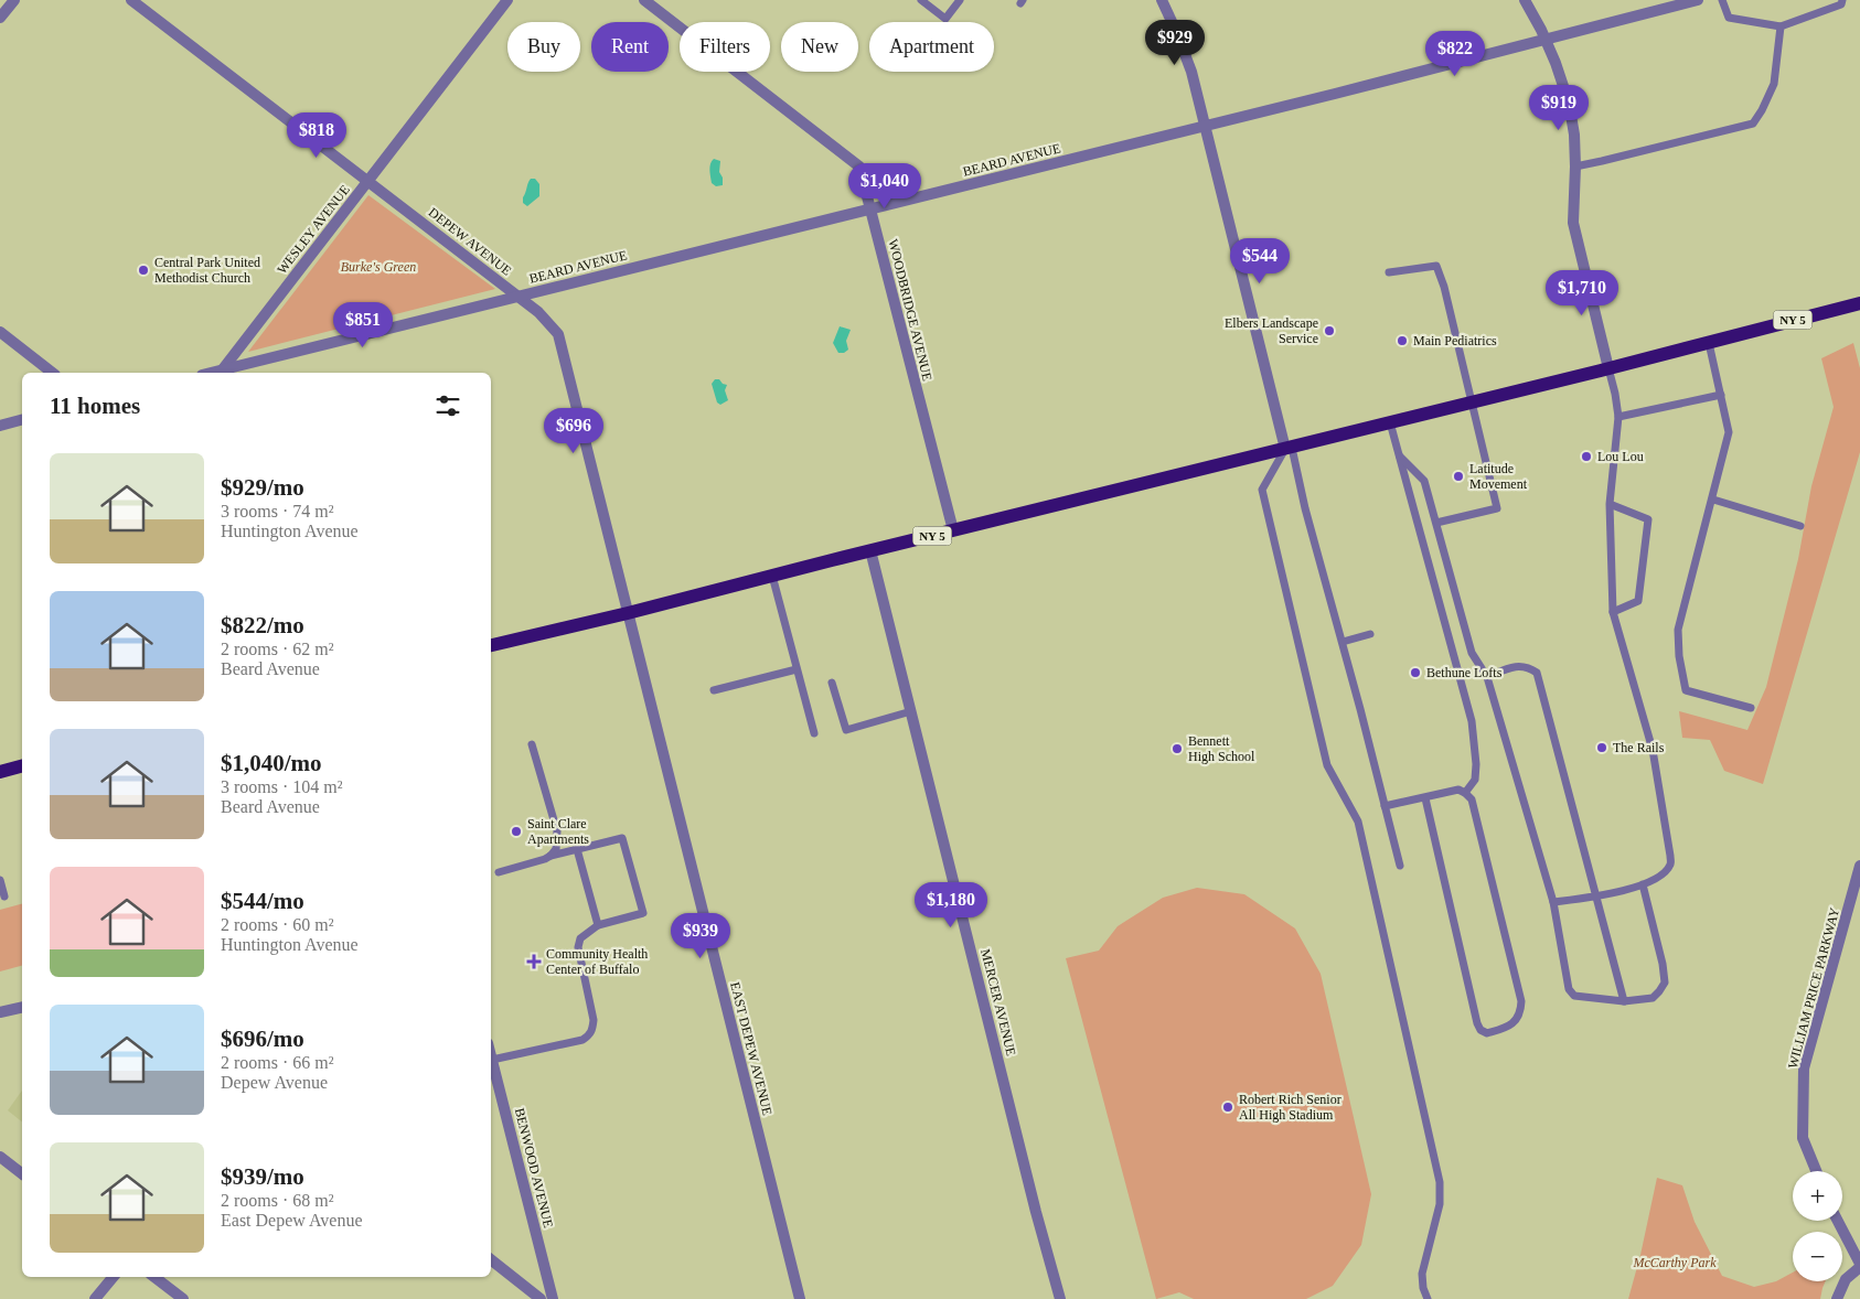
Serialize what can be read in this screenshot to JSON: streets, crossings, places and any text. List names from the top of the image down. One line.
{"streets":{"main road":["NY 5"],"street":["BEARD AVENUE","WESLEY AVENUE","DEPEW AVENUE","WOODBRIDGE AVENUE","WILLIAM PRICE PARKWAY","MERCER AVENUE","EAST DEPEW AVENUE","BENWOOD AVENUE"]},"crossings":[["BEARD AVENUE","WESLEY AVENUE"],["BEARD AVENUE","DEPEW AVENUE"],["BEARD AVENUE","WOODBRIDGE AVENUE"],["WESLEY AVENUE","DEPEW AVENUE"],["DEPEW AVENUE","NY 5"],["DEPEW AVENUE","EAST DEPEW AVENUE"],["WOODBRIDGE AVENUE","NY 5"],["NY 5","MERCER AVENUE"],["NY 5","EAST DEPEW AVENUE"]],"parks":["Burke's Green","McCarthy Park"],"places":{"other":["Central Park United Methodist Church","Elbers Landscape Service","Main Pediatrics","Lou Lou","Latitude Movement","Bethune Lofts","The Rails","Bennett High School","Saint Clare Apartments","Robert Rich Senior All High Stadium"],"health":["Community Health Center of Buffalo"]},"page":{"price":["$929","$822","$919","$818","$1,040","$544","$1,710","$851","$696","$1,180","$939"],"chip":["Buy","Rent","Filters","New","Apartment"],"heading":"11 homes","list":[{"name":"$929/mo","note":"3 rooms · 74 m² · Huntington Avenue"},{"name":"$822/mo","note":"2 rooms · 62 m² · Beard Avenue"},{"name":"$1,040/mo","note":"3 rooms · 104 m² · Beard Avenue"},{"name":"$544/mo","note":"2 rooms · 60 m² · Huntington Avenue"},{"name":"$696/mo","note":"2 rooms · 66 m² · Depew Avenue"},{"name":"$939/mo","note":"2 rooms · 68 m² · East Depew Avenue"}],"map_buttons":["+","−"]}}
